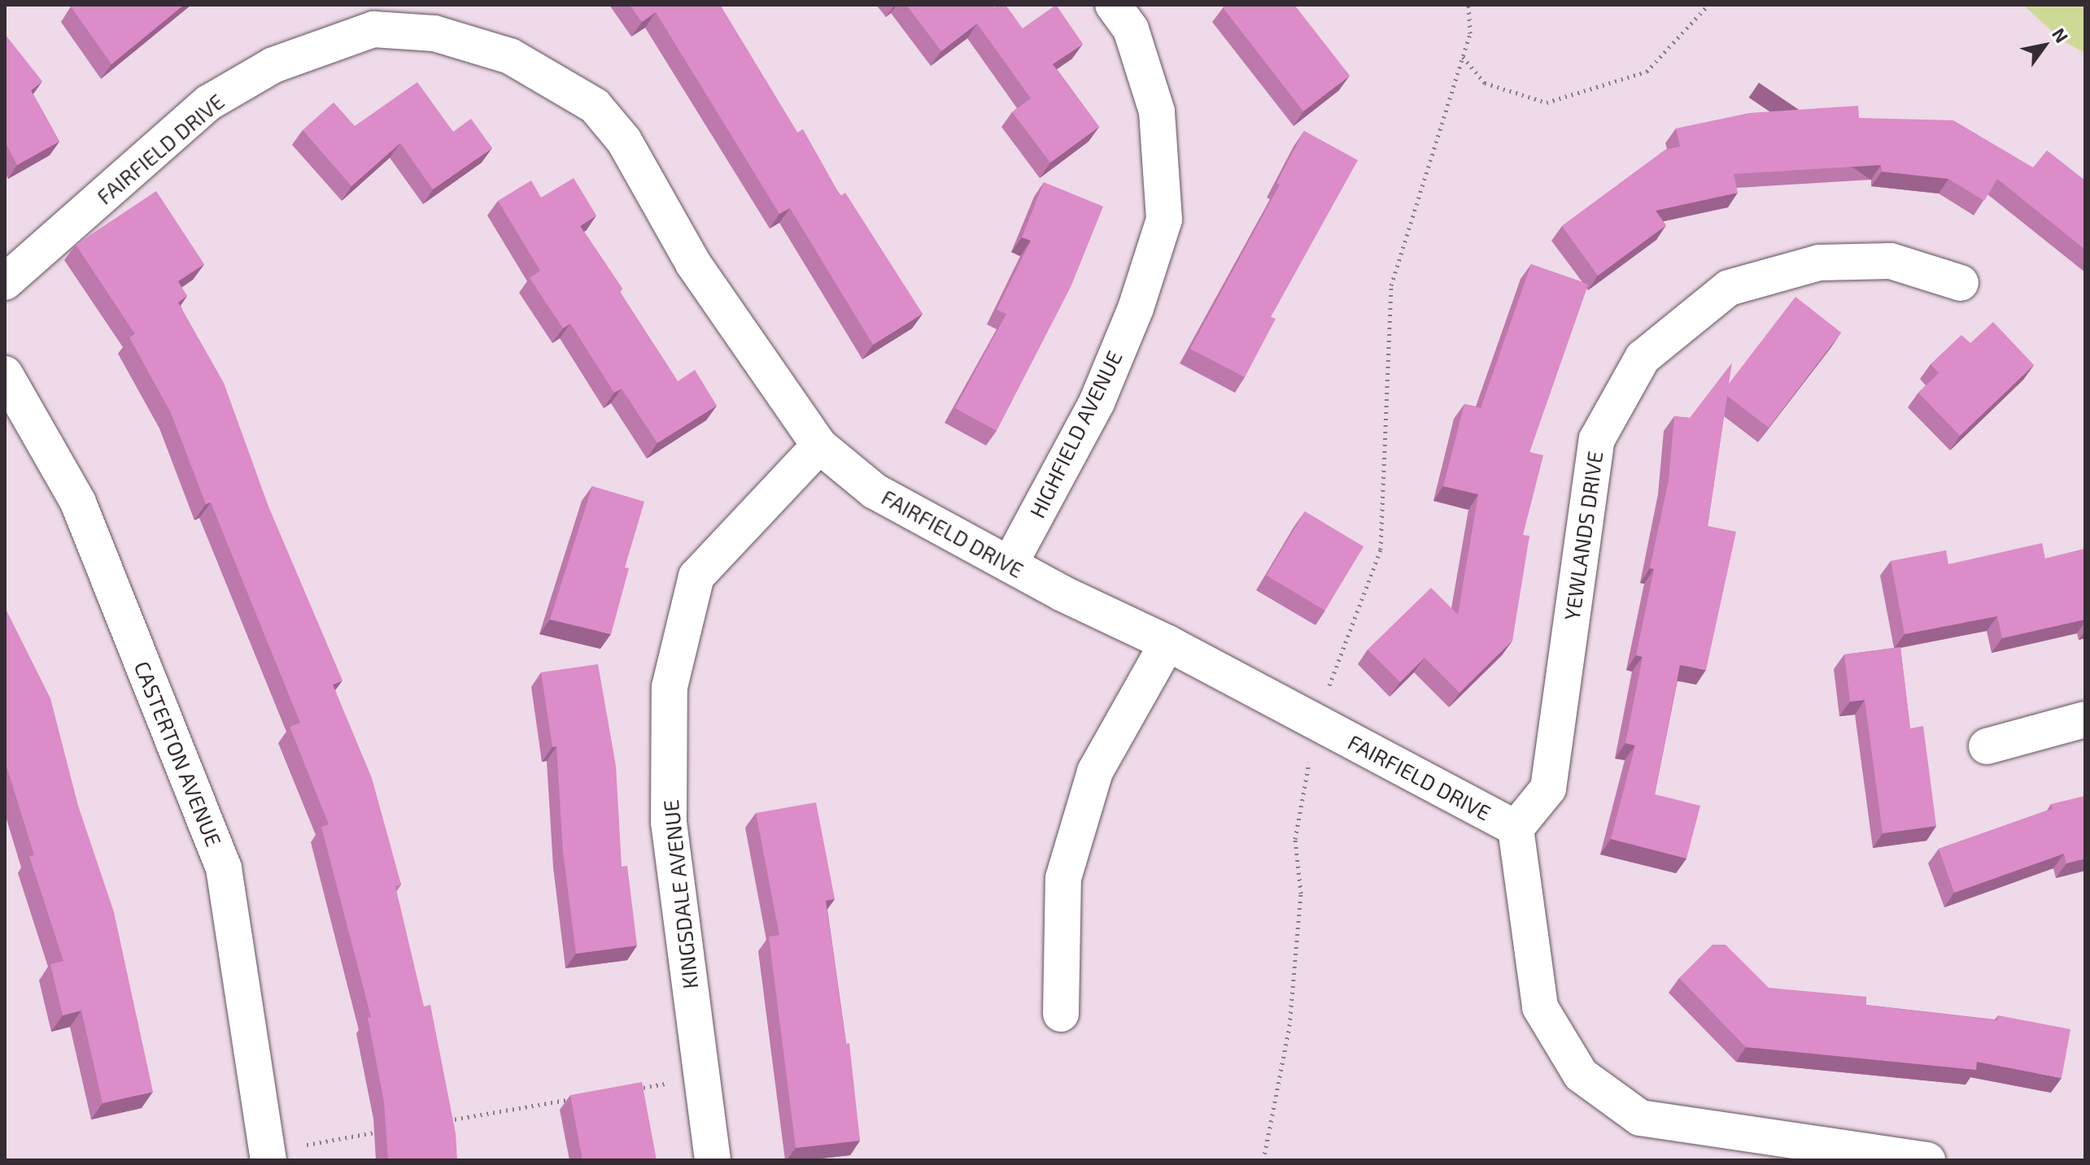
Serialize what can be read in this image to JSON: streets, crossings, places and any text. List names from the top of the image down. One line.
{"streets":{"main road":["FAIRFIELD DRIVE","HIGHFIELD AVENUE","YEWLANDS DRIVE","CASTERTON AVENUE","KINGSDALE AVENUE"]},"crossings":[["FAIRFIELD DRIVE","HIGHFIELD AVENUE"],["FAIRFIELD DRIVE","YEWLANDS DRIVE"],["FAIRFIELD DRIVE","KINGSDALE AVENUE"]],"north":"top right"}
